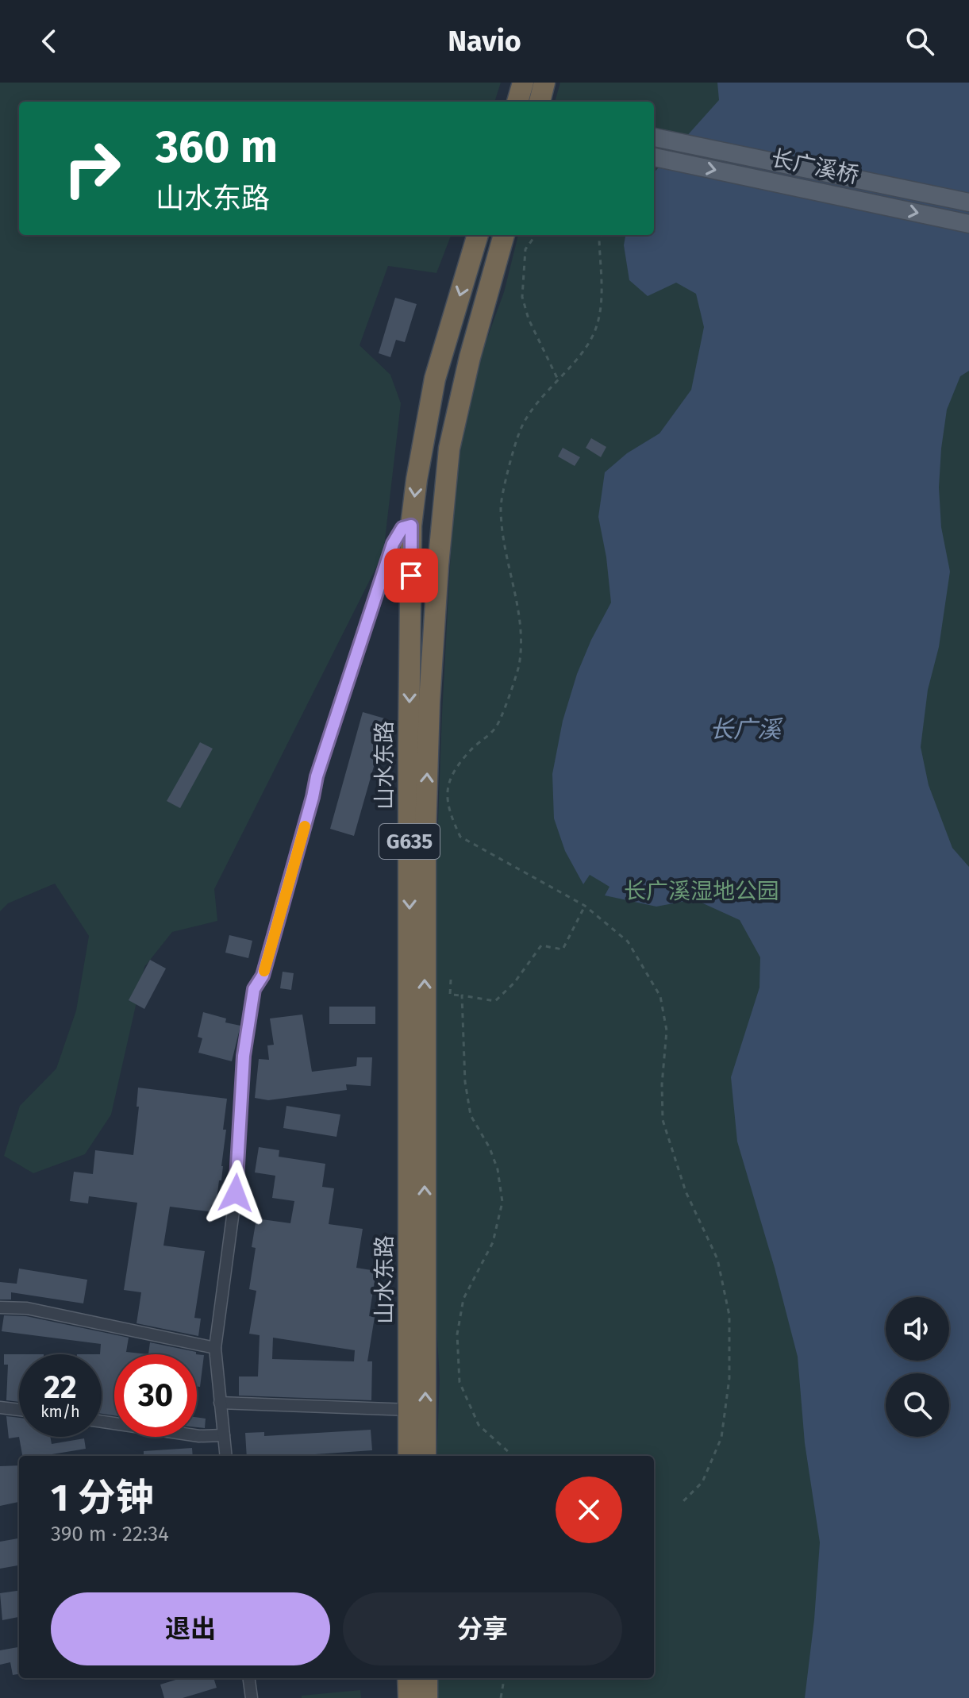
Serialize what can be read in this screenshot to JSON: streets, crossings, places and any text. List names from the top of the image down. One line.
{"streets":{"highway":["山水东路","G635"],"main road":["长广溪桥"]},"water":["长广溪"],"parks":["长广溪湿地公园"],"page":{"header":"Navio","turn":["360 m","山水东路"],"speed":"22 km/h","limit":"30","heading":["1 分钟","390 m · 22:34"],"buttons":["退出","分享"]}}
